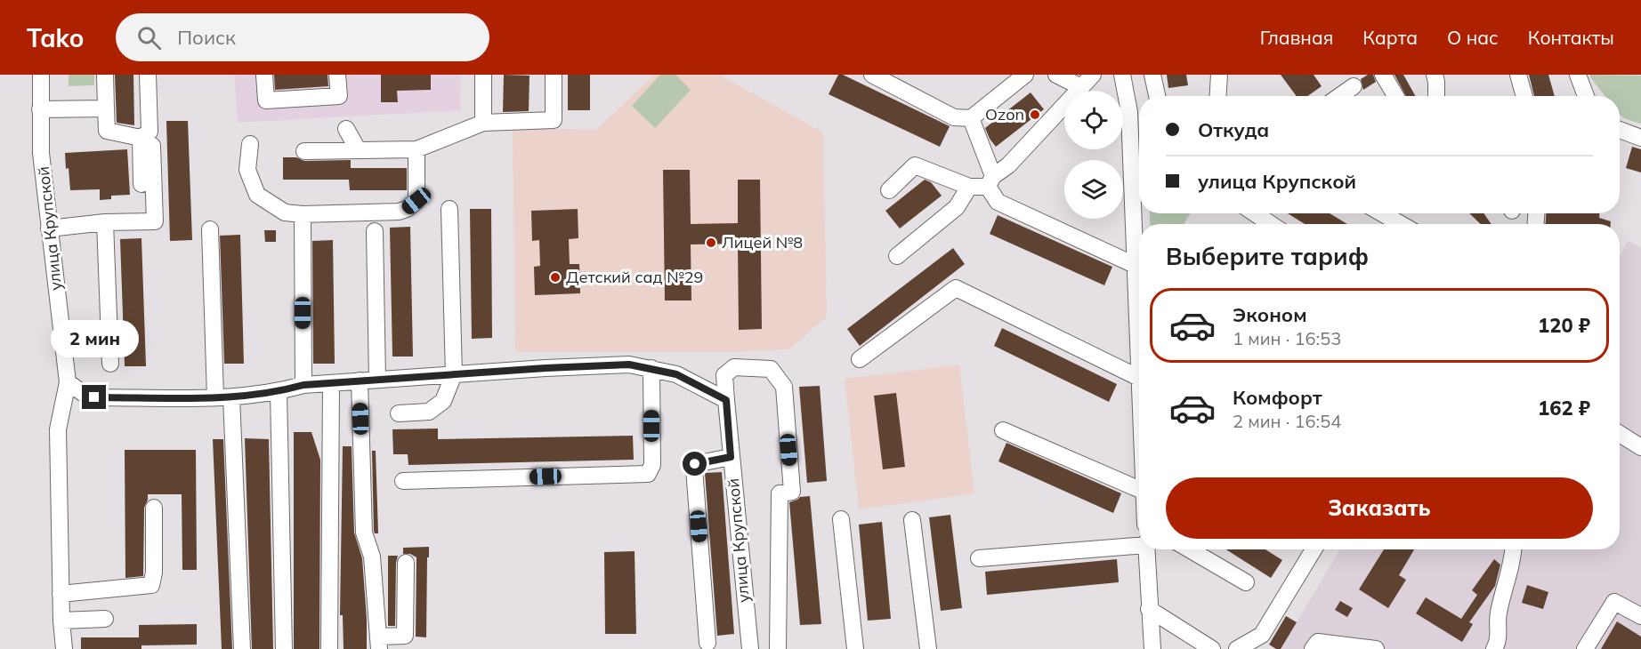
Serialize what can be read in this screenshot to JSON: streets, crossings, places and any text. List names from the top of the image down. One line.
{"streets":{"street":["улица Крупской"]},"places":["Ozon","Лицей №8","Детский сад №29"],"page":{"header":"Tako","search":"Поиск","nav":["Главная","Карта","О нас","Контакты"],"banner":["Откуда","улица Крупской"],"heading":"Выберите тариф","list":[{"name":"Эконом","note":"1 мин · 16:53","value":"120 ₽"},{"name":"Комфорт","note":"2 мин · 16:54","value":"162 ₽"}],"bubble":"2 мин","buttons":"Заказать"}}
